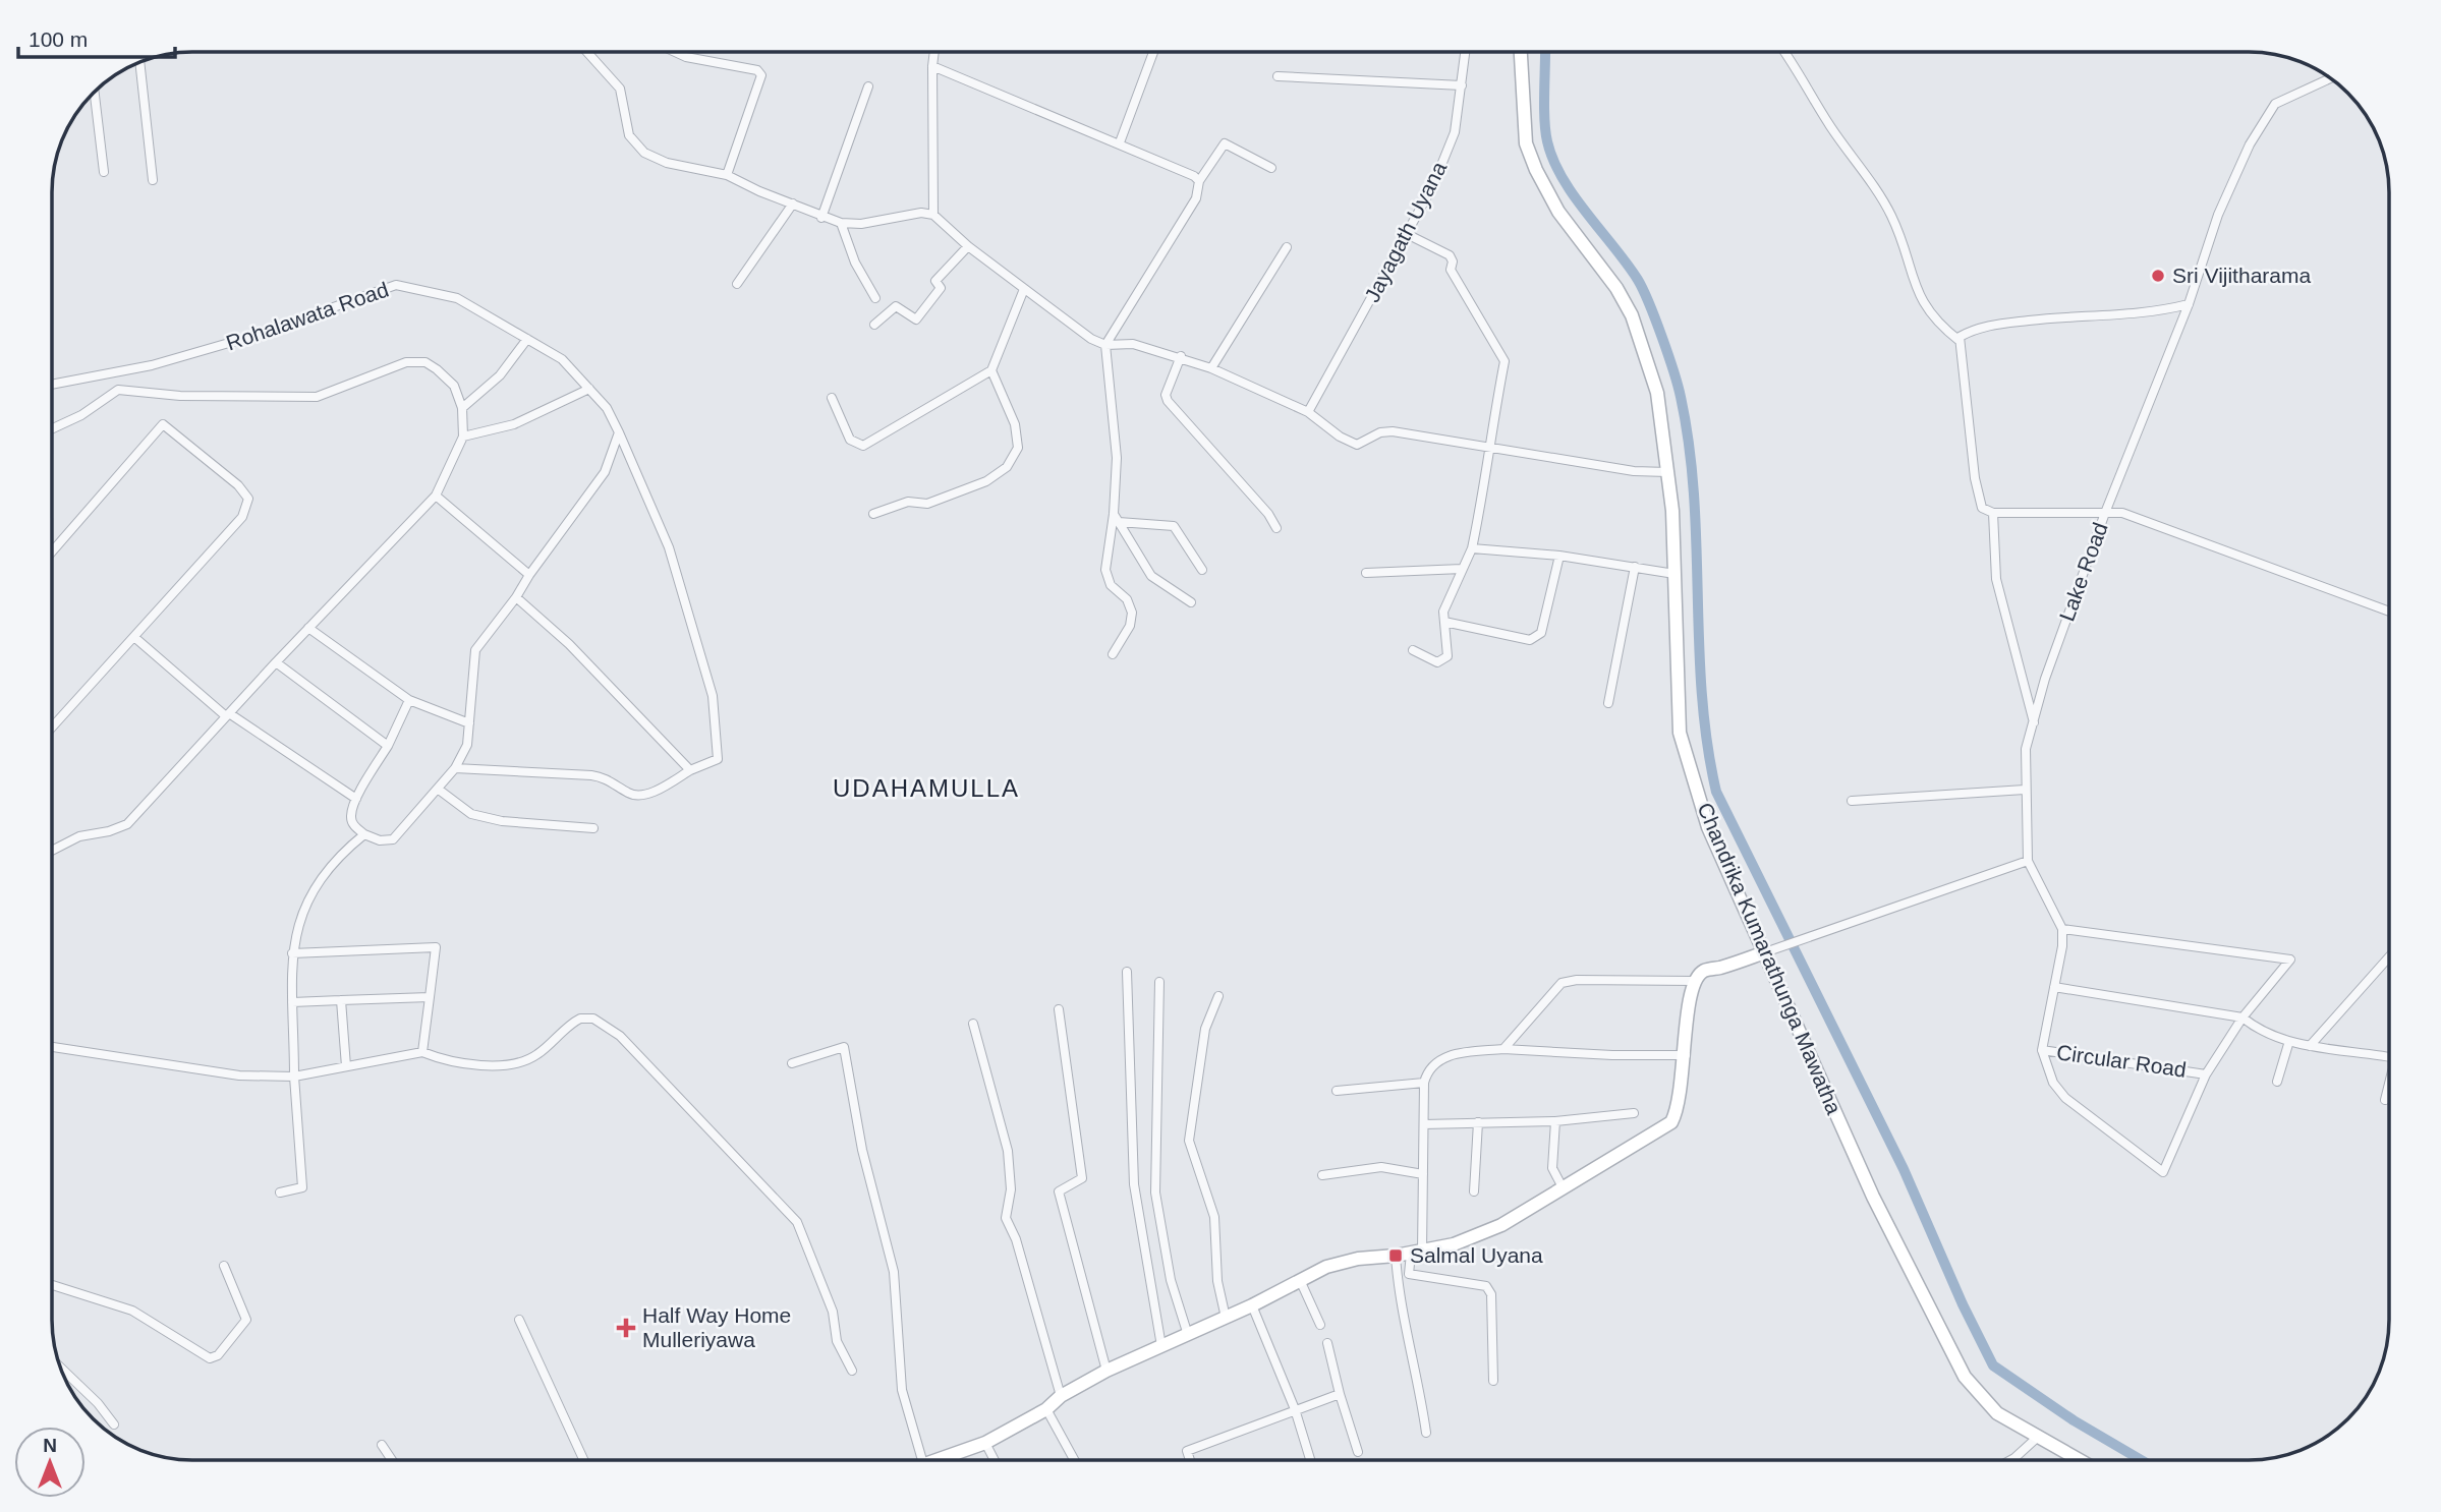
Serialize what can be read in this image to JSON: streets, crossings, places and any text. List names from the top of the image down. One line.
{"streets":{"main road":["Chandrika Kumarathunga Mawatha"],"street":["Jayagath Uyana","Rohalawata Road","Lake Road","Circular Road"]},"districts":["UDAHAMULLA"],"places":{"other":["Sri Vijitharama"],"transit":["Salmal Uyana"],"health":["Half Way Home Mulleriyawa"]},"scale_bar":"100 m","north":"top"}
